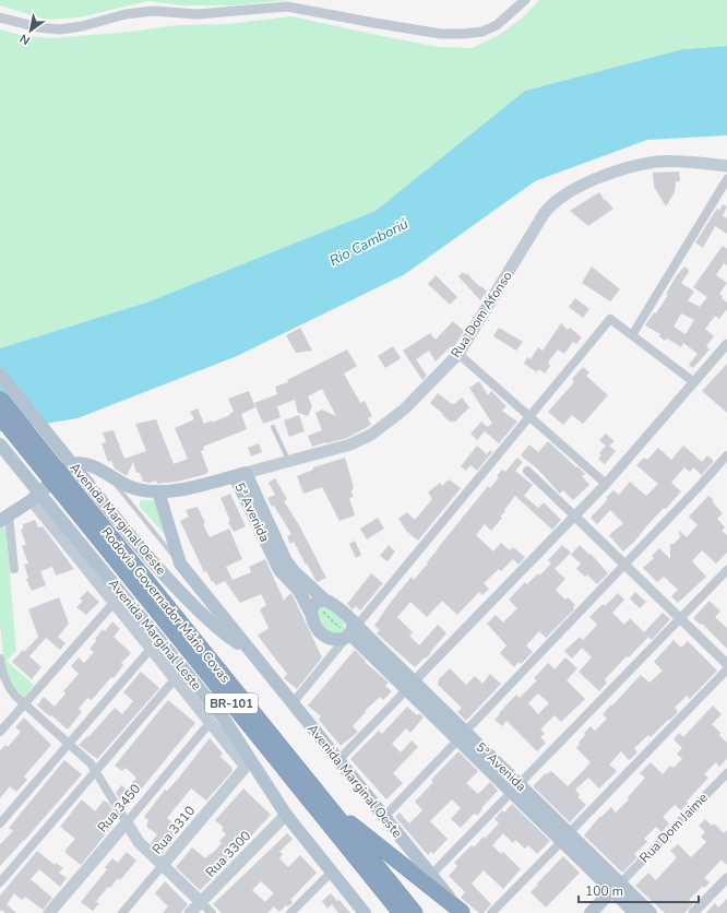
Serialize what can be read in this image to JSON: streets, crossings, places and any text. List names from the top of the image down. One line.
{"streets":{"highway":["Rodovia Governador Mário Covas","BR-101"],"main road":["Rua Dom Afonso","5ª Avenida","Avenida Marginal Oeste","Avenida Marginal Leste","Rua 3450","Rua Dom Jaime","Rua 3310","Rua 3300"]},"crossings":[["Rua Dom Afonso","5ª Avenida"],["Rua Dom Afonso","Avenida Marginal Oeste"],["Rua Dom Afonso","Avenida Marginal Leste"],["5ª Avenida","Rua Dom Jaime"],["Avenida Marginal Leste","Rua 3450"],["Avenida Marginal Leste","Rua 3310"],["Avenida Marginal Leste","Rua 3300"]],"water":["Rio Camboriú"],"scale_bar":"100 m","north":"bottom left"}
